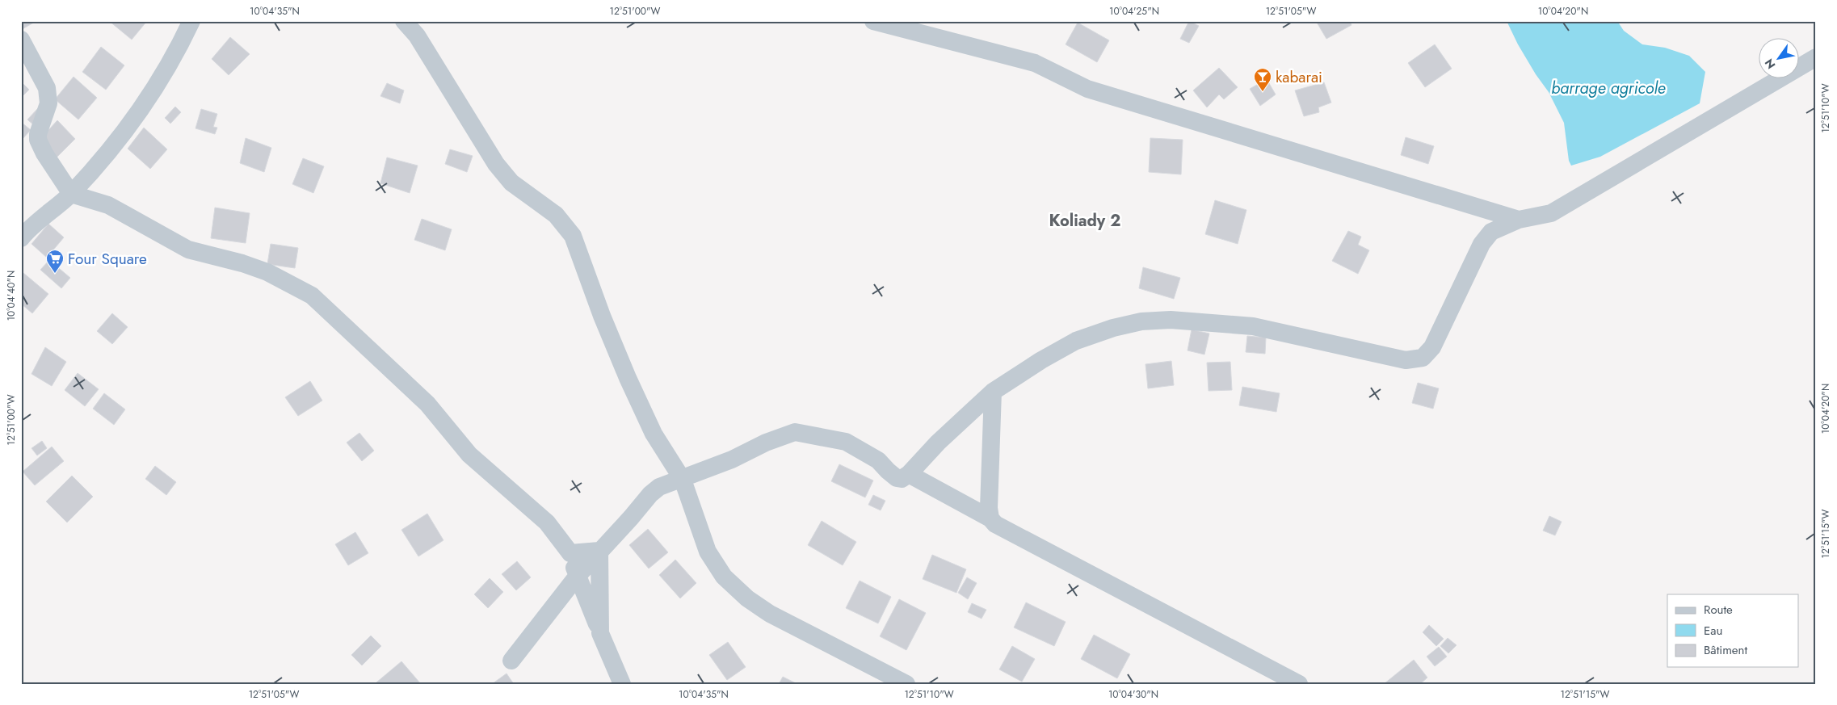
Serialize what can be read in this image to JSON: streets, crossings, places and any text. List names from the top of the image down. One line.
{"districts":["Koliady 2"],"water":["barrage agricole"],"places":{"bar":["kabarai"],"supermarket":["Four Square"]},"legend":["Route","Eau","Bâtiment"],"north":"bottom left","coordinates":["10°04'35\"N","12°51'00\"W","10°04'25\"N","12°51'05\"W","10°04'20\"N","12°51'10\"W","10°04'40\"N","12°51'15\"W","10°04'30\"N"]}
